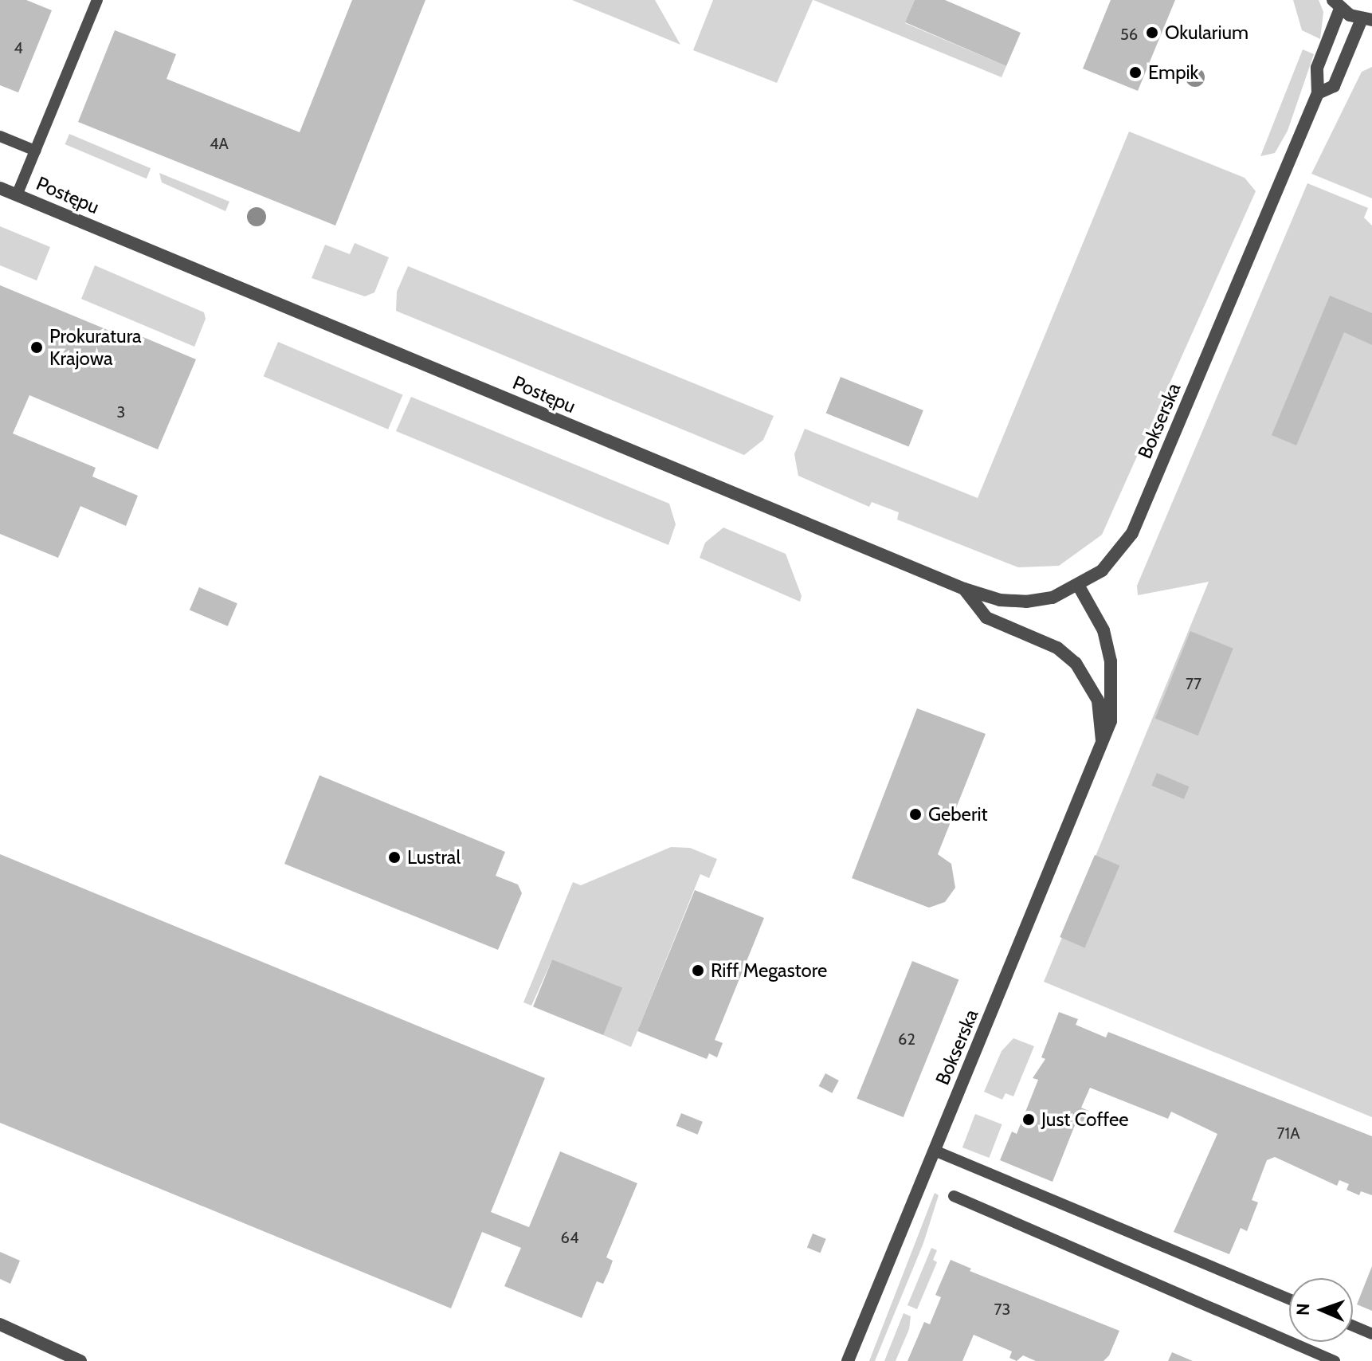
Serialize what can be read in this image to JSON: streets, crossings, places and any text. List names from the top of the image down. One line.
{"streets":{"street":["Postępu","Bokserska"]},"crossings":[["Postępu","Bokserska"]],"places":["Okularium","Empik","Prokuratura Krajowa","Geberit","Lustral","Riff Megastore","Just Coffee"],"house_numbers":["56","4","4A","3","77","62","71A","64","73"],"north":"left"}
